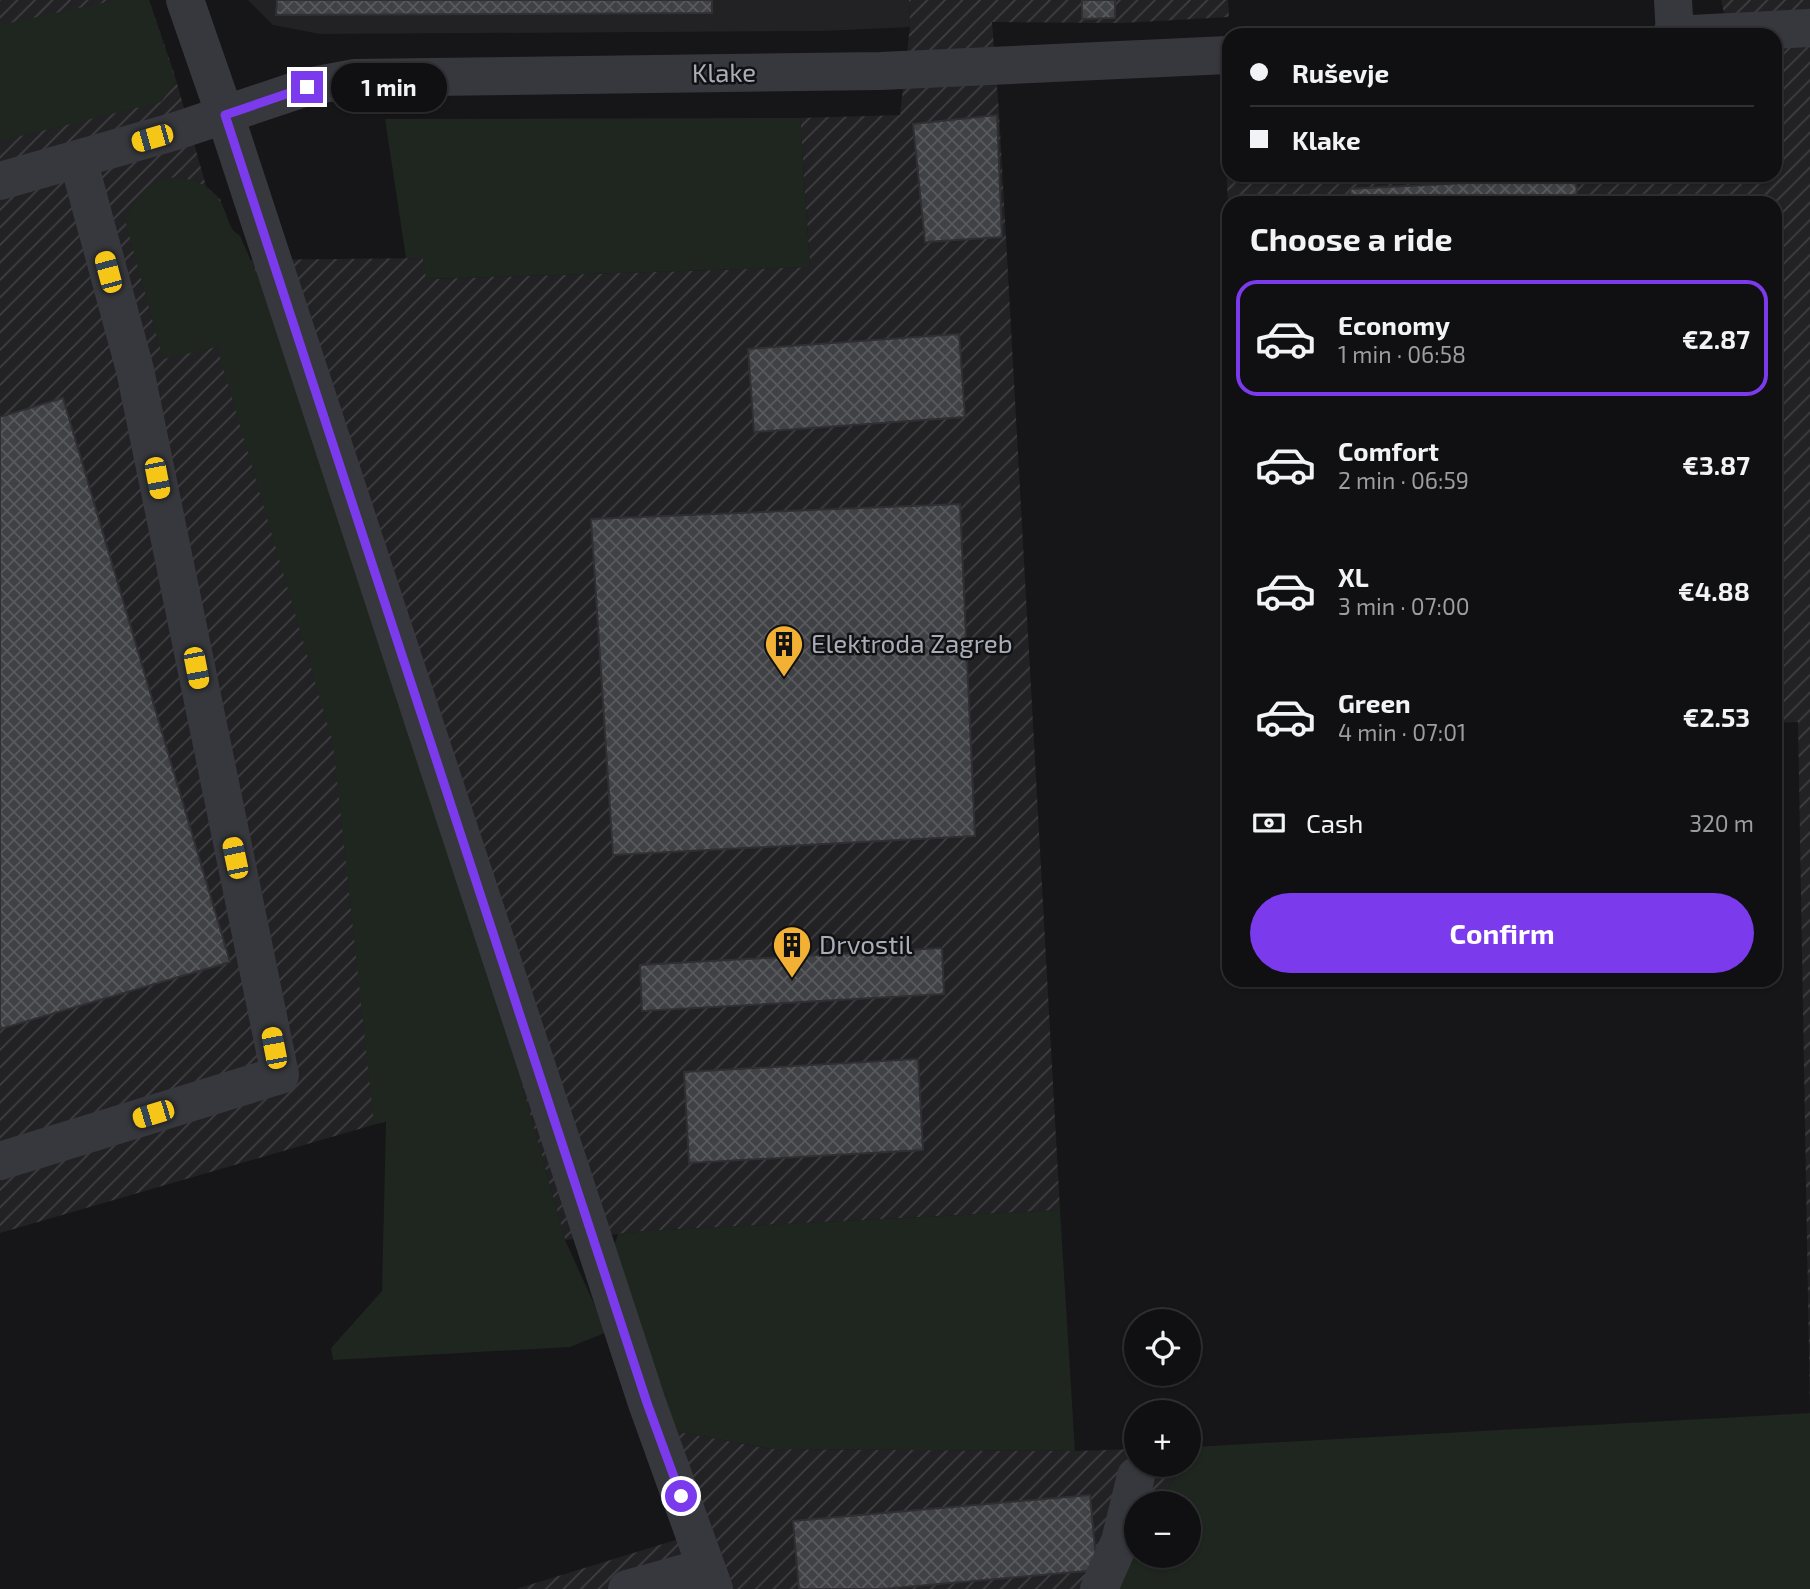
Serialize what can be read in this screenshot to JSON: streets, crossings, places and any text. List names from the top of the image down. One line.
{"streets":{"street":["Klake"]},"places":{"building":["Elektroda Zagreb","Drvostil"]},"page":{"banner":["Ruševje","Klake"],"bubble":"1 min","heading":"Choose a ride","list":[{"name":"Economy","note":"1 min · 06:58","value":"€2.87"},{"name":"Comfort","note":"2 min · 06:59","value":"€3.87"},{"name":"XL","note":"3 min · 07:00","value":"€4.88"},{"name":"Green","note":"4 min · 07:01","value":"€2.53"}],"pay":["Cash","320 m"],"buttons":"Confirm","map_buttons":["+","−"]}}
